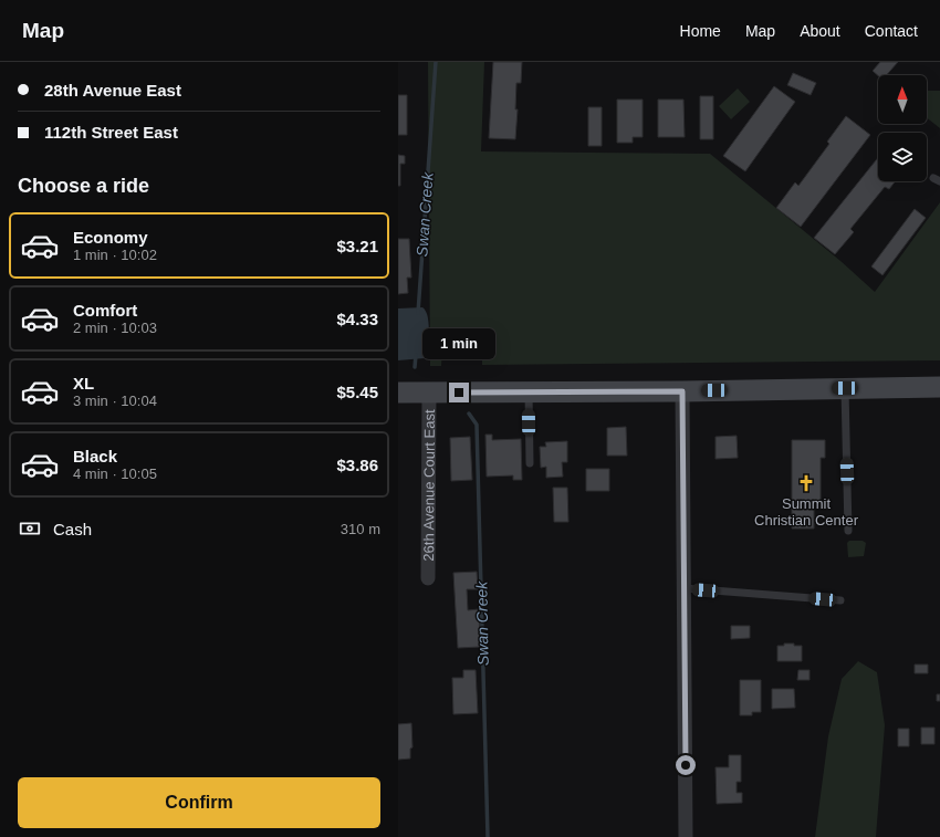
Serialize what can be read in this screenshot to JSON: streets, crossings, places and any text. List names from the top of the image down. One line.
{"streets":{"street":["26th Avenue Court East"]},"water":["Swan Creek"],"places":{"church":["Summit Christian Center"]},"north":"top","page":{"header":"Map","nav":["Home","Map","About","Contact"],"banner":["28th Avenue East","112th Street East"],"heading":"Choose a ride","list":[{"name":"Economy","note":"1 min · 10:02","value":"$3.21"},{"name":"Comfort","note":"2 min · 10:03","value":"$4.33"},{"name":"XL","note":"3 min · 10:04","value":"$5.45"},{"name":"Black","note":"4 min · 10:05","value":"$3.86"}],"bubble":"1 min","pay":["Cash","310 m"],"buttons":"Confirm"}}
